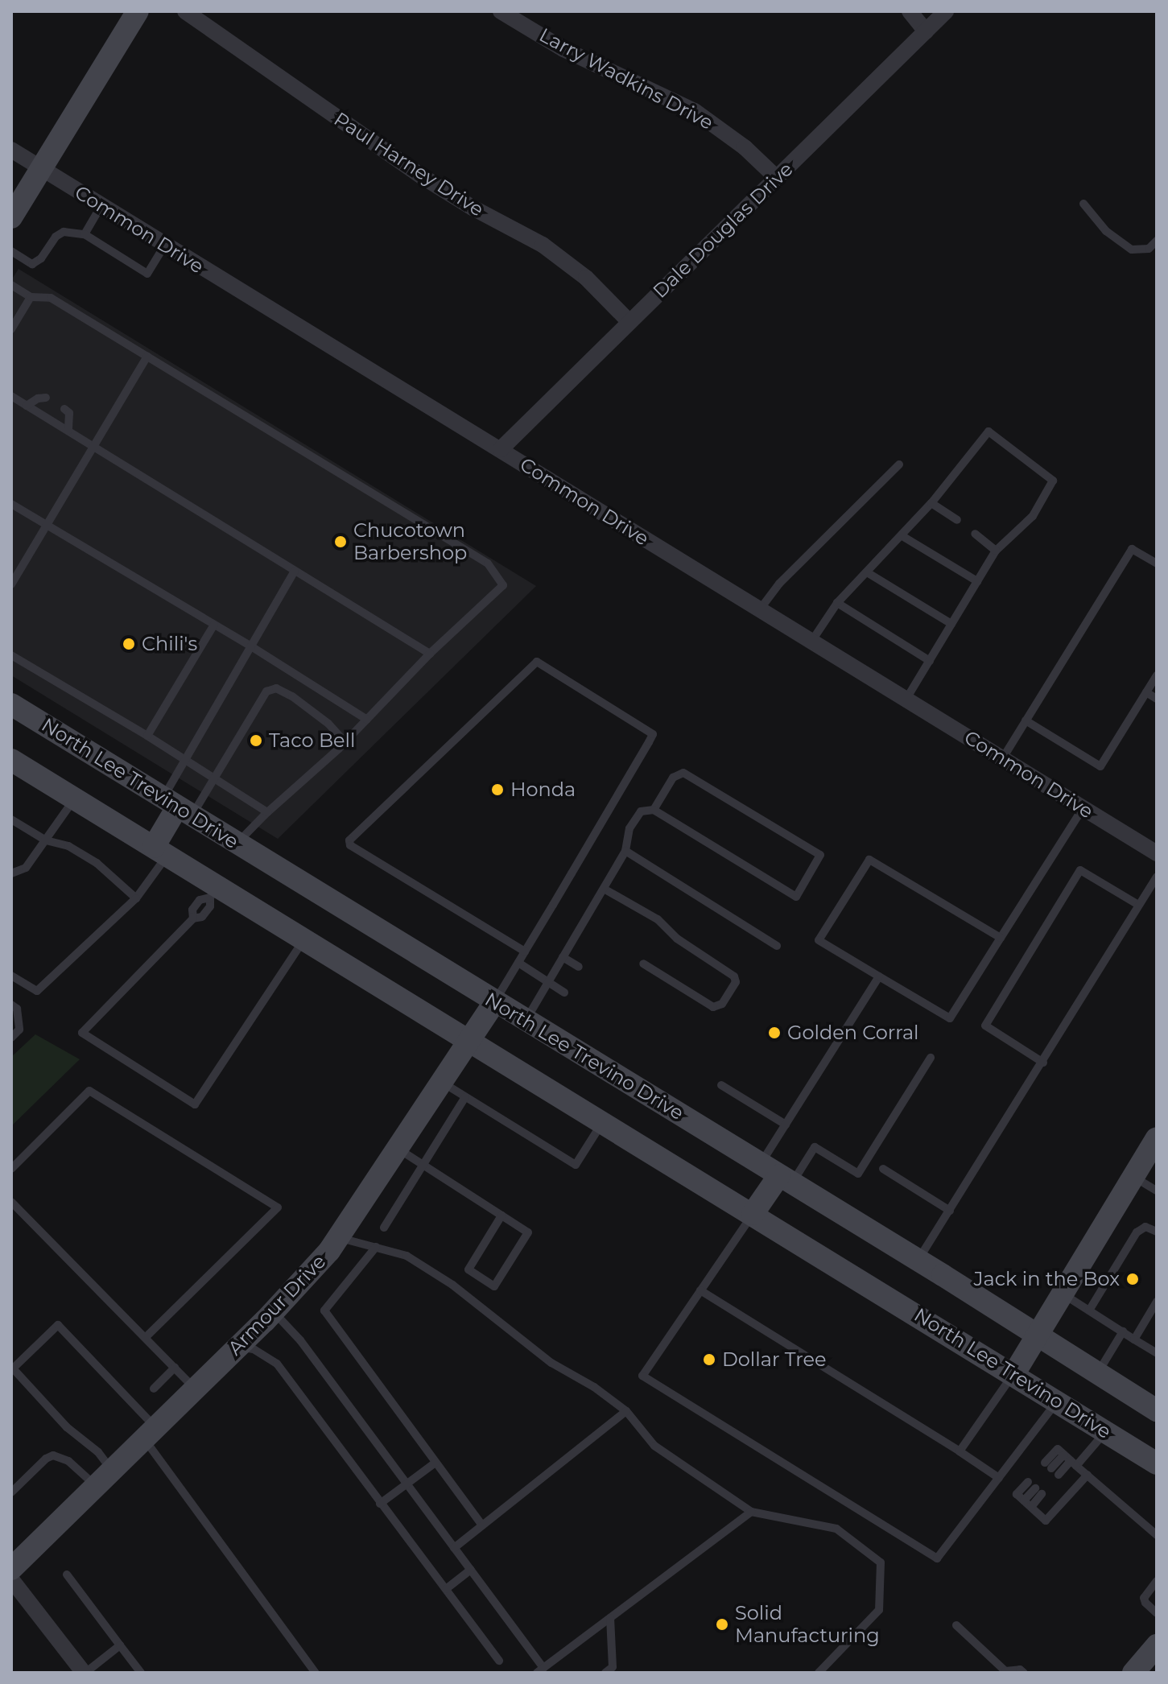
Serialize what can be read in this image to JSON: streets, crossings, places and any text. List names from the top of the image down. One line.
{"streets":{"main road":["North Lee Trevino Drive","Armour Drive"],"street":["Larry Wadkins Drive","Paul Harney Drive","Common Drive","Dale Douglas Drive"]},"crossings":[["Larry Wadkins Drive","Dale Douglas Drive"],["Paul Harney Drive","Dale Douglas Drive"],["Common Drive","Dale Douglas Drive"],["North Lee Trevino Drive","Armour Drive"]],"places":["Chucotown Barbershop","Chili's","Taco Bell","Honda","Golden Corral","Jack in the Box","Dollar Tree","Solid Manufacturing"]}
